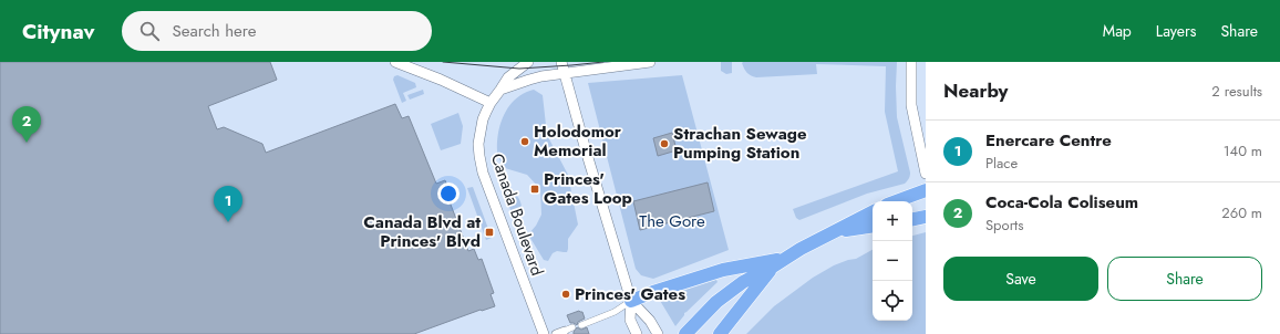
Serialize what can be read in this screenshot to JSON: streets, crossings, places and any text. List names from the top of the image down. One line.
{"streets":{"street":["Canada Boulevard"]},"parks":["The Gore"],"places":{"other":["Holodomor Memorial","Strachan Sewage Pumping Station","Princes' Gates"],"transit":["Princes' Gates Loop","Canada Blvd at Princes' Blvd"]},"page":{"header":"Citynav","search":"Search here","nav":["Map","Layers","Share"],"heading":["Nearby","2 results"],"pins":["2","1"],"list":[{"mark":"1","name":"Enercare Centre","note":"Place","value":"140 m"},{"mark":"2","name":"Coca-Cola Coliseum","note":"Sports","value":"260 m"}],"map_buttons":["+","−"],"buttons":["Save","Share"]}}
